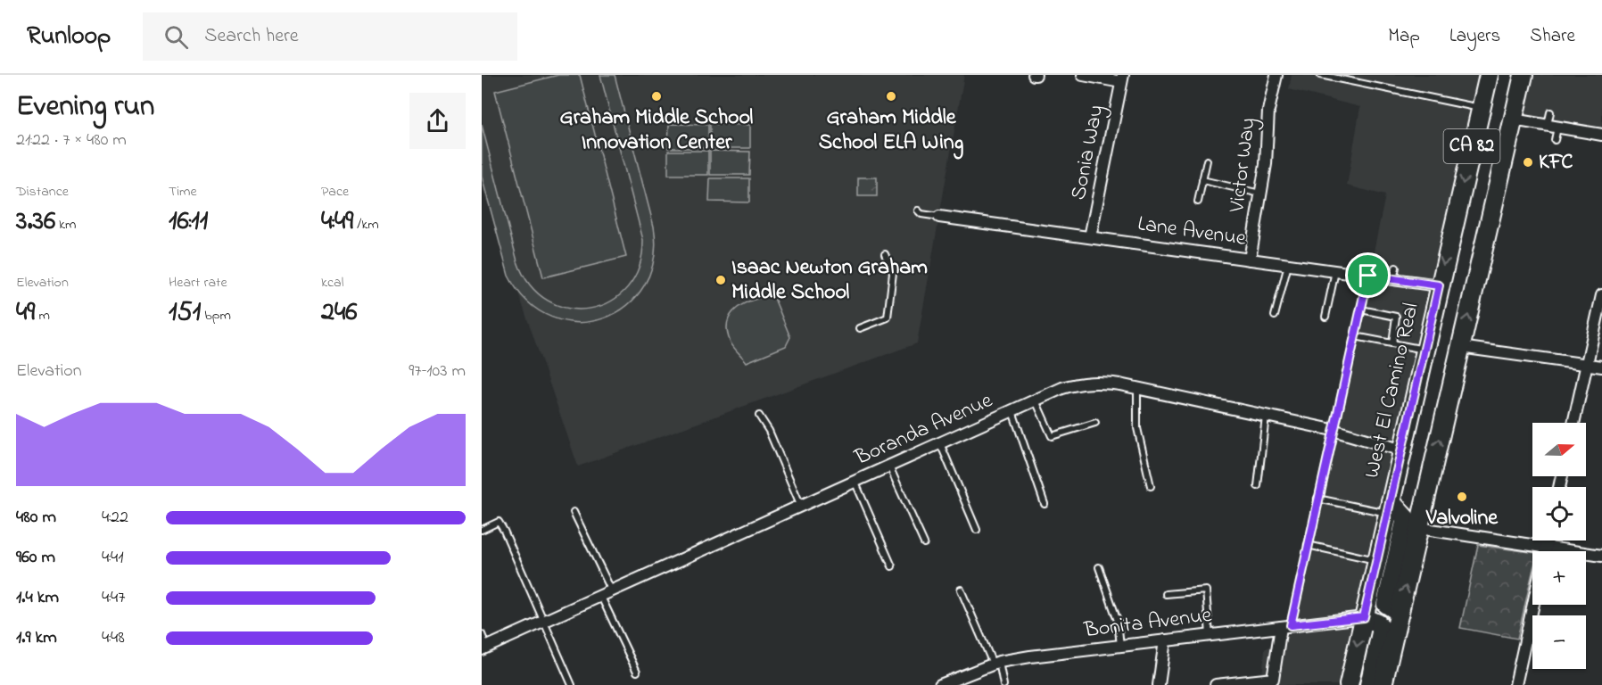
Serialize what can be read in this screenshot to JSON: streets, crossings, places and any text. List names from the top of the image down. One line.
{"streets":{"main road":["CA 82","West El Camino Real"],"street":["Sonia Way","Victor Way","Lane Avenue","Boranda Avenue","Bonita Avenue"]},"crossings":[["Sonia Way","Lane Avenue"],["Victor Way","Lane Avenue"],["Lane Avenue","West El Camino Real"],["West El Camino Real","Boranda Avenue"],["West El Camino Real","Bonita Avenue"]],"places":["Graham Middle School Innovation Center","Graham Middle School ELA Wing","KFC","Isaac Newton Graham Middle School","Valvoline"],"north":"right","page":{"header":"Runloop","search":"Search here","nav":["Map","Layers","Share"],"heading":["Evening run","21:22 · 7 × 480 m"],"stats":[["Distance","3.36 km"],["Time","16:11"],["Pace","4:49 /km"],["Elevation","49 m"],["Heart rate","151 bpm"],["kcal","246"]],"chart":["Elevation","97–103 m"],"map_buttons":["+","−"],"list":[{"name":"480 m","note":"4:22"},{"name":"960 m","note":"4:41"},{"name":"1.4 km","note":"4:47"},{"name":"1.9 km","note":"4:48"}]}}
